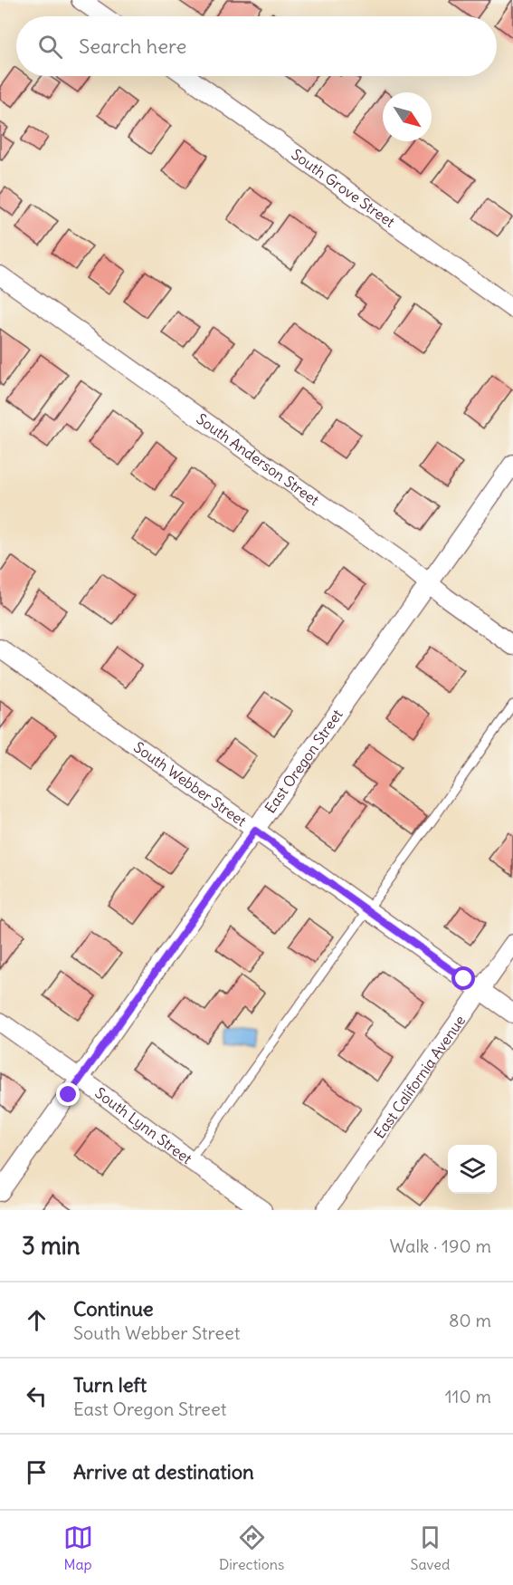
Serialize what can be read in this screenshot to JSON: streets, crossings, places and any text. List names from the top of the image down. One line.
{"streets":{"street":["South Grove Street","South Anderson Street","East Oregon Street","South Webber Street","East California Avenue","South Lynn Street"]},"crossings":[["South Anderson Street","East Oregon Street"],["East Oregon Street","South Webber Street"],["East Oregon Street","South Lynn Street"],["South Webber Street","East California Avenue"]],"north":"bottom right","page":{"search":"Search here","heading":["3 min","Walk · 190 m"],"list":[["Continue","South Webber Street","80 m"],["Turn left","East Oregon Street","110 m"],"Arrive at destination"],"nav":["Map","Directions","Saved"]}}
